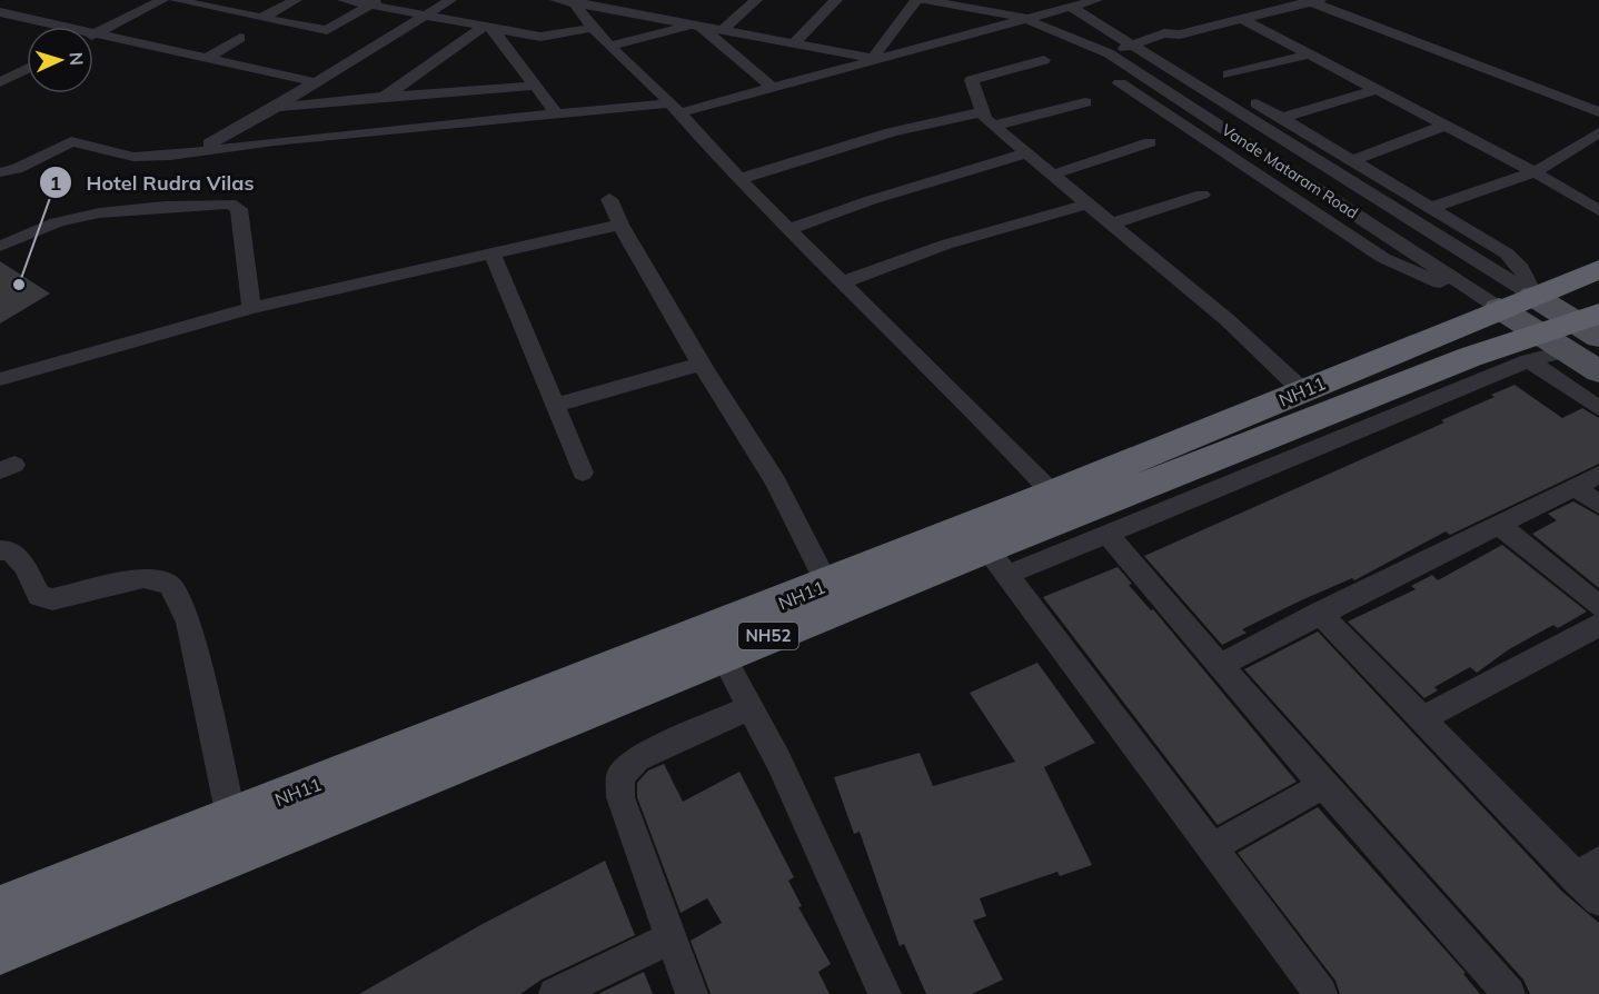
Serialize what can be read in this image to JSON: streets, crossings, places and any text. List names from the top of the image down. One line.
{"streets":{"highway":["NH11","NH52"],"street":["Vande Mataram Road"]},"crossings":[["Vande Mataram Road","NH11"],["Vande Mataram Road","NH52"],["NH11","NH52"]],"places":["Hotel Rudra Vilas"],"north":"right"}
